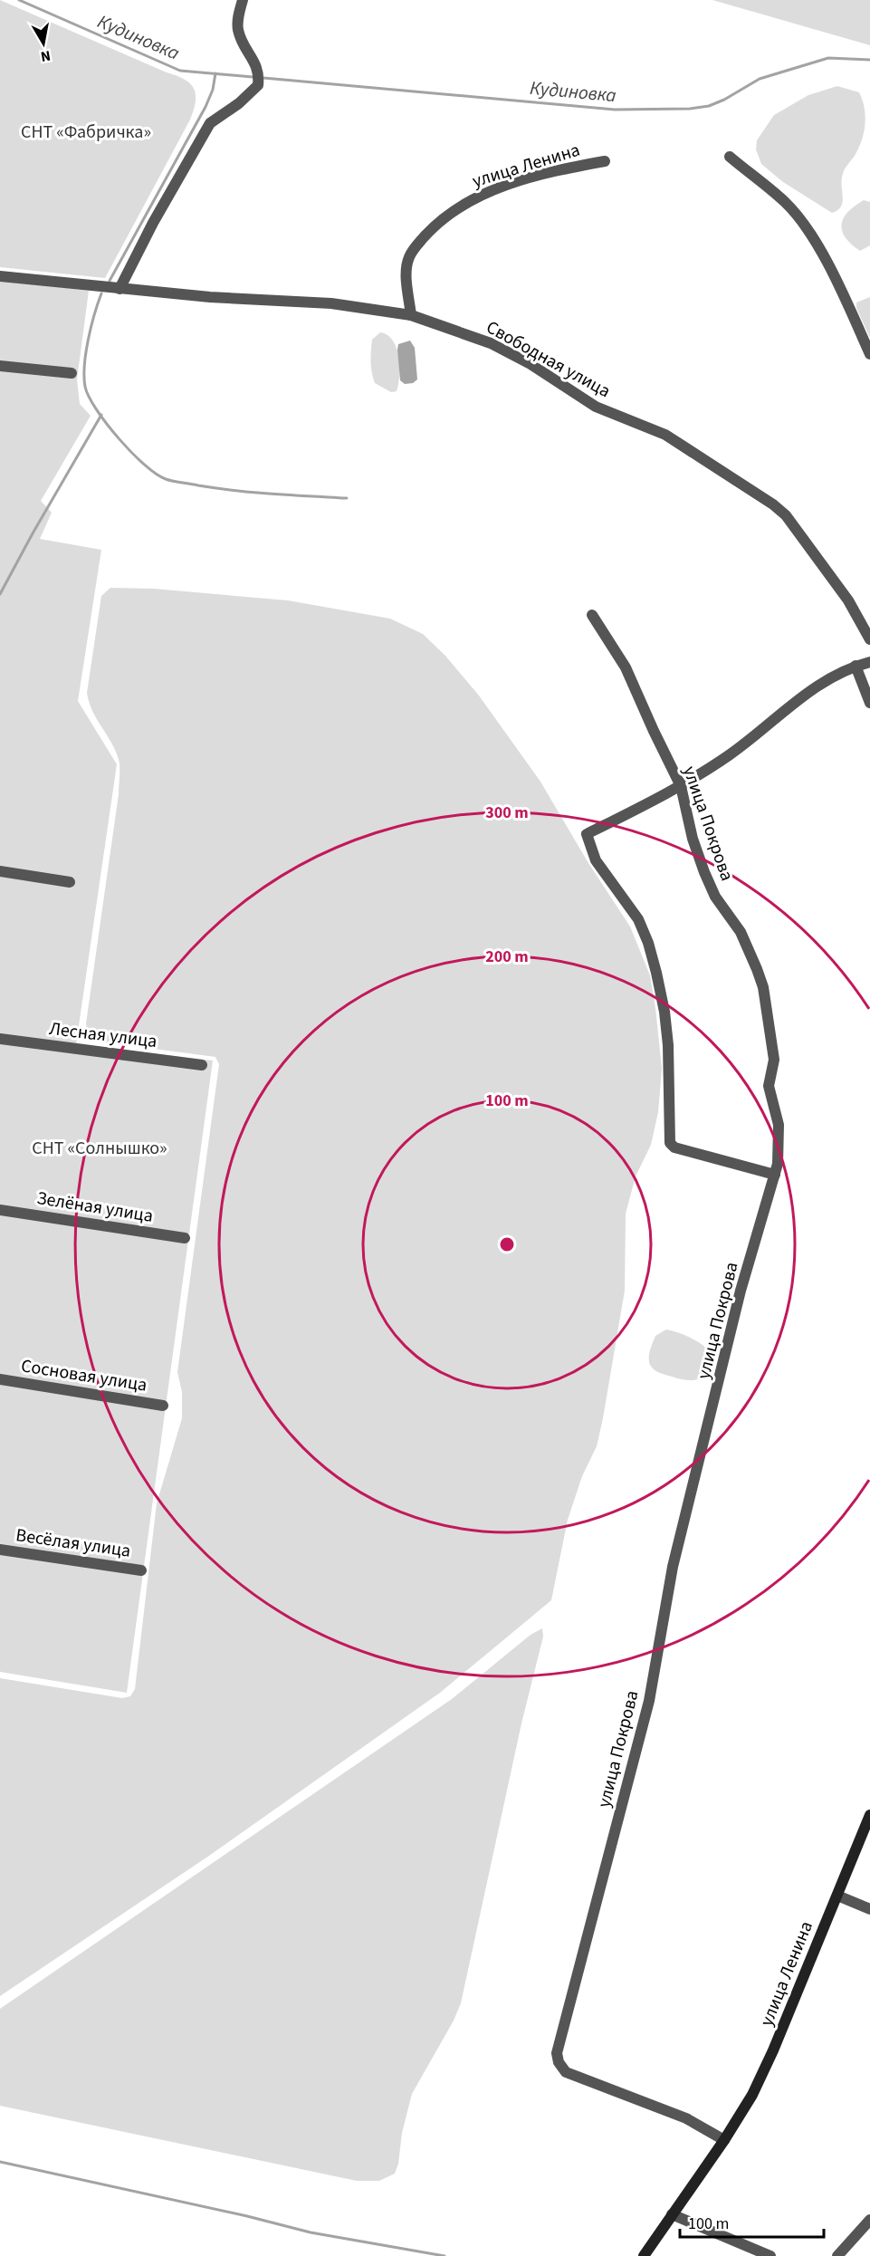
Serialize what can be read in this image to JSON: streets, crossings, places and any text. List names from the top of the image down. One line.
{"streets":{"main road":["улица Ленина"],"street":["Свободная улица","улица Покрова","Лесная улица","Зелёная улица","Сосновая улица","Весёлая улица"]},"crossings":[["улица Ленина","Свободная улица"],["улица Ленина","улица Покрова"]],"water":["Кудиновка"],"parks":["СНТ «Фабричка»","СНТ «Солнышко»"],"scale_bar":"100 m","north":"bottom","rings":["300 m","200 m","100 m"]}
